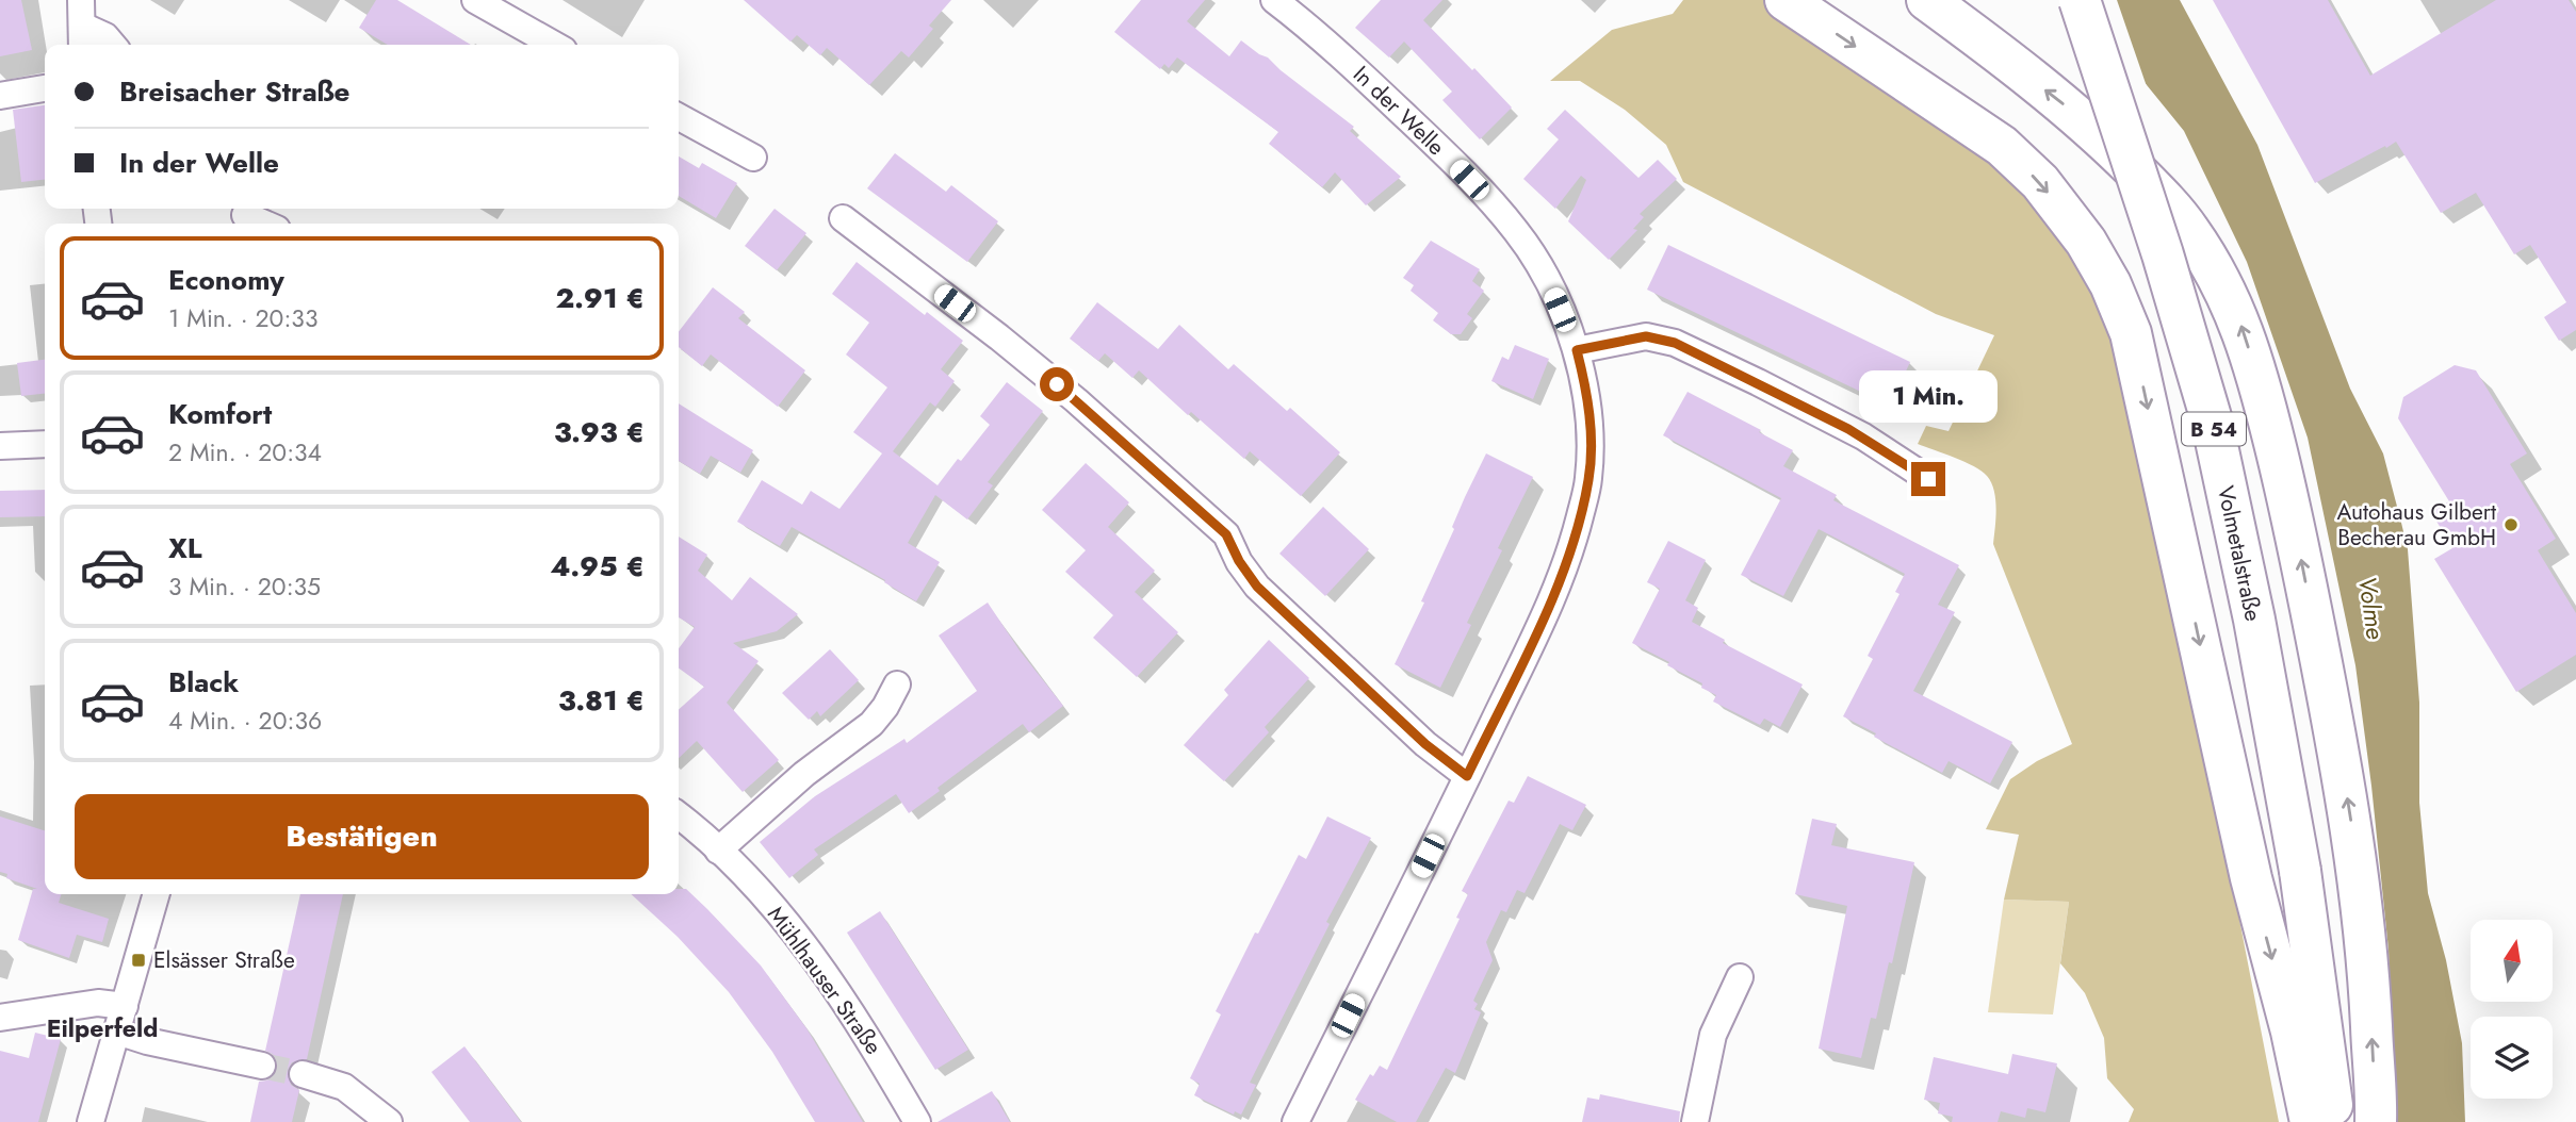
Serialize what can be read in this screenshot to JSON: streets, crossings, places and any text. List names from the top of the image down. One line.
{"streets":{"main road":["B 54","Volmetalstraße"],"street":["In der Welle","Mühlhauser Straße"]},"districts":["Eilperfeld"],"water":["Volme"],"places":{"other":["Autohaus Gilbert Becherau GmbH"],"transit":["Elsässer Straße"]},"north":"top","page":{"banner":["Breisacher Straße","In der Welle"],"list":[{"name":"Economy","note":"1 Min. · 20:33","value":"2.91 €"},{"name":"Komfort","note":"2 Min. · 20:34","value":"3.93 €"},{"name":"XL","note":"3 Min. · 20:35","value":"4.95 €"},{"name":"Black","note":"4 Min. · 20:36","value":"3.81 €"}],"bubble":"1 Min.","buttons":"Bestätigen"}}
